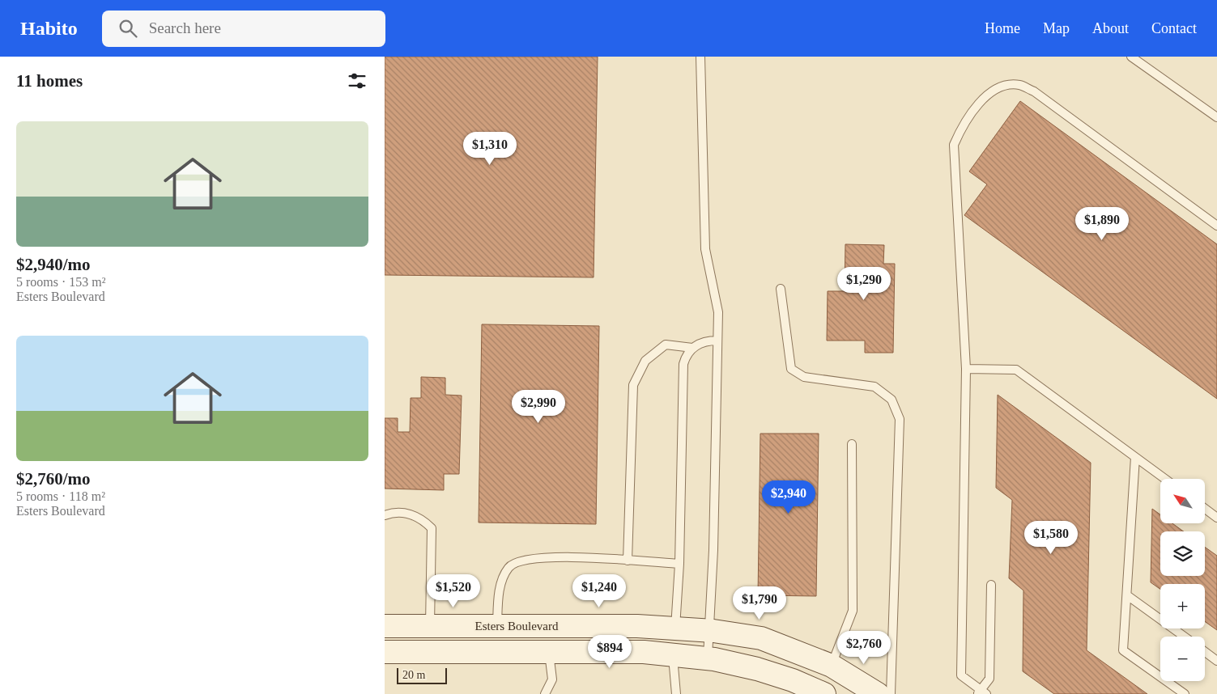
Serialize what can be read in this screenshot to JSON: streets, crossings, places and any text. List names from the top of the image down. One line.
{"streets":{"main road":["Esters Boulevard"]},"scale_bar":"20 m","north":"top left","page":{"header":"Habito","search":"Search here","nav":["Home","Map","About","Contact"],"heading":"11 homes","list":[{"name":"$2,940/mo","note":"5 rooms · 153 m² · Esters Boulevard"},{"name":"$2,760/mo","note":"5 rooms · 118 m² · Esters Boulevard"}],"price":["$1,310","$1,890","$1,290","$2,990","$2,940","$1,580","$1,520","$1,240","$1,790","$2,760","$894"],"map_buttons":["+","−"],"scale":"20 m"}}
